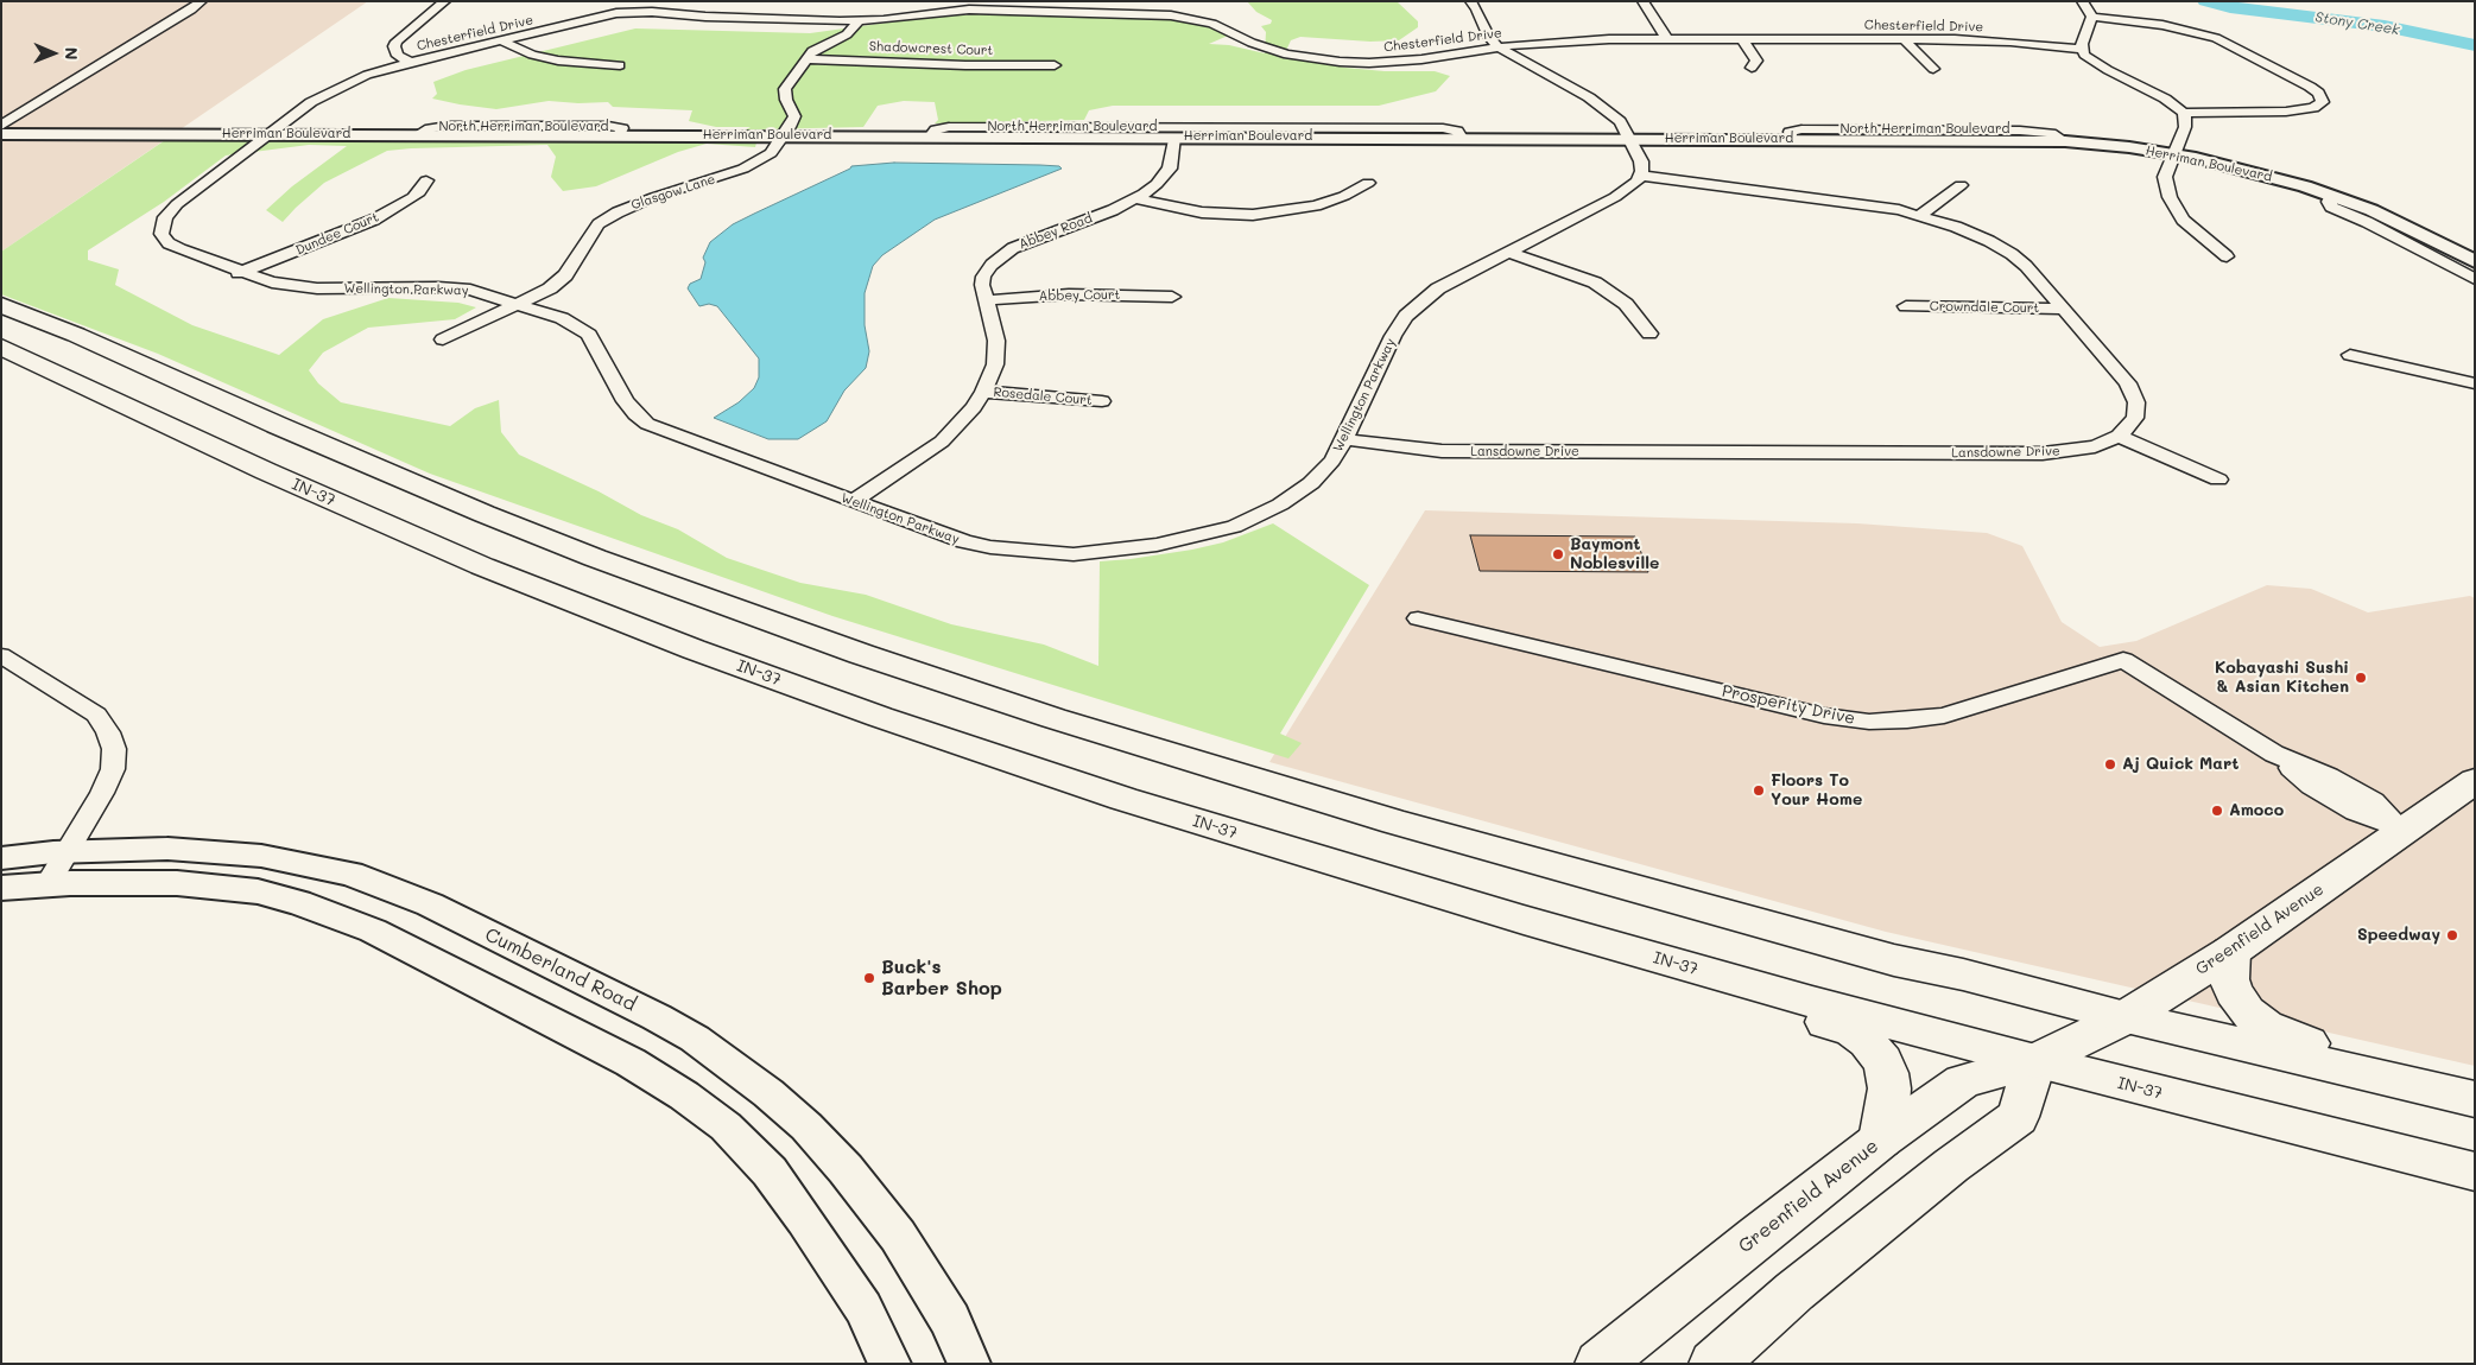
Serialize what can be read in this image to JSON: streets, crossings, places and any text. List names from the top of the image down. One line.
{"streets":{"main road":["IN-37","Greenfield Avenue"],"street":["Chesterfield Drive","Shadowcrest Court","North Herriman Boulevard","Herriman Boulevard","Glasgow Lane","Abbey Road","Dundee Court","Wellington Parkway","Abbey Court","Crowndale Court","Rosedale Court","Lansdowne Drive","Prosperity Drive","Cumberland Road"]},"crossings":[["Chesterfield Drive","Herriman Boulevard"],["Chesterfield Drive","Glasgow Lane"],["Chesterfield Drive","Wellington Parkway"],["Shadowcrest Court","Glasgow Lane"],["North Herriman Boulevard","Herriman Boulevard"],["Herriman Boulevard","Glasgow Lane"],["Herriman Boulevard","Abbey Road"],["Herriman Boulevard","Wellington Parkway"],["Glasgow Lane","Wellington Parkway"],["Abbey Road","Wellington Parkway"],["Abbey Road","Abbey Court"],["Abbey Road","Rosedale Court"],["Dundee Court","Wellington Parkway"],["Wellington Parkway","Lansdowne Drive"],["Crowndale Court","Lansdowne Drive"],["IN-37","Greenfield Avenue"],["Prosperity Drive","Greenfield Avenue"]],"water":["Stony Creek"],"places":["Baymont Noblesville","Kobayashi Sushi & Asian Kitchen","Aj Quick Mart","Floors To Your Home","Amoco","Speedway","Buck's Barber Shop"],"north":"right"}
